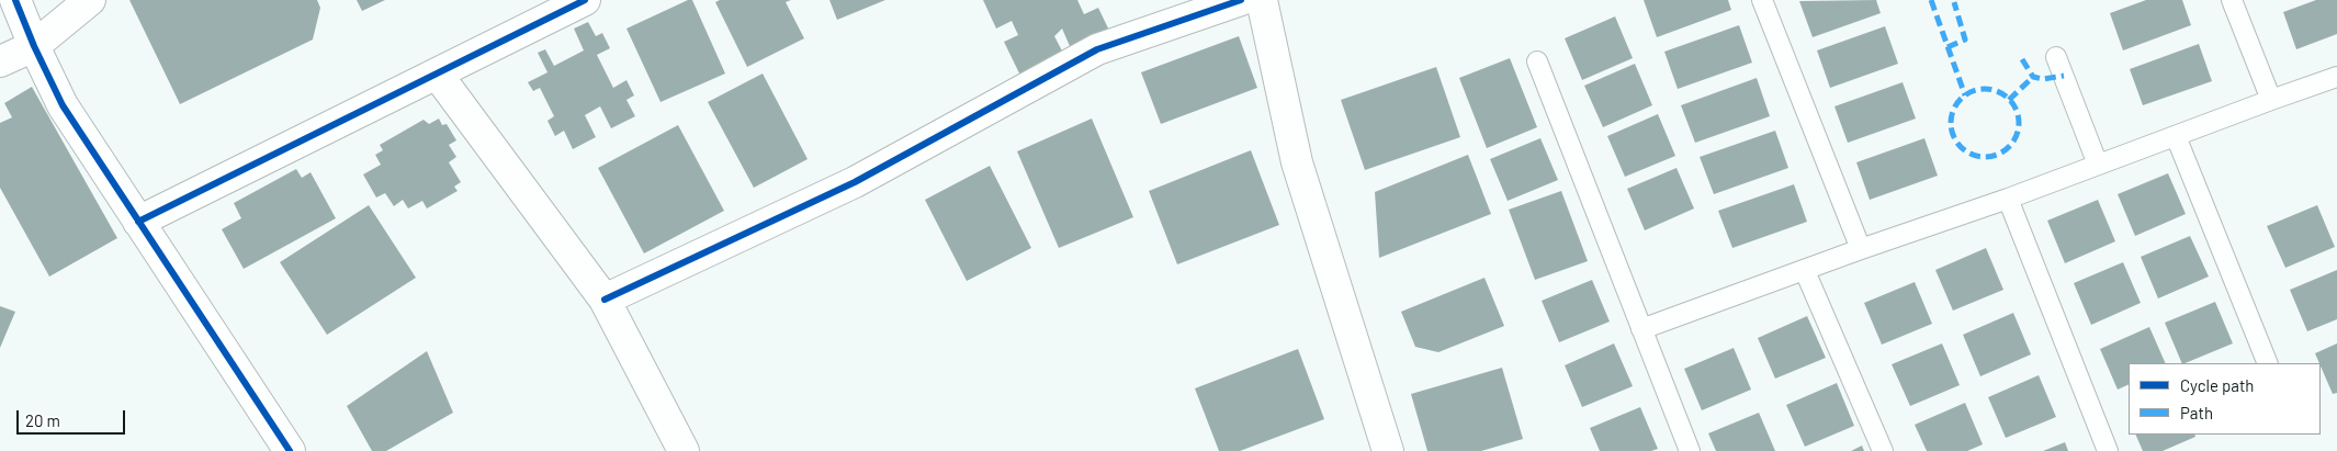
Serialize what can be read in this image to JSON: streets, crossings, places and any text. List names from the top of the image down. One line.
{"legend":["Cycle path","Path"],"scale_bar":"20 m"}
